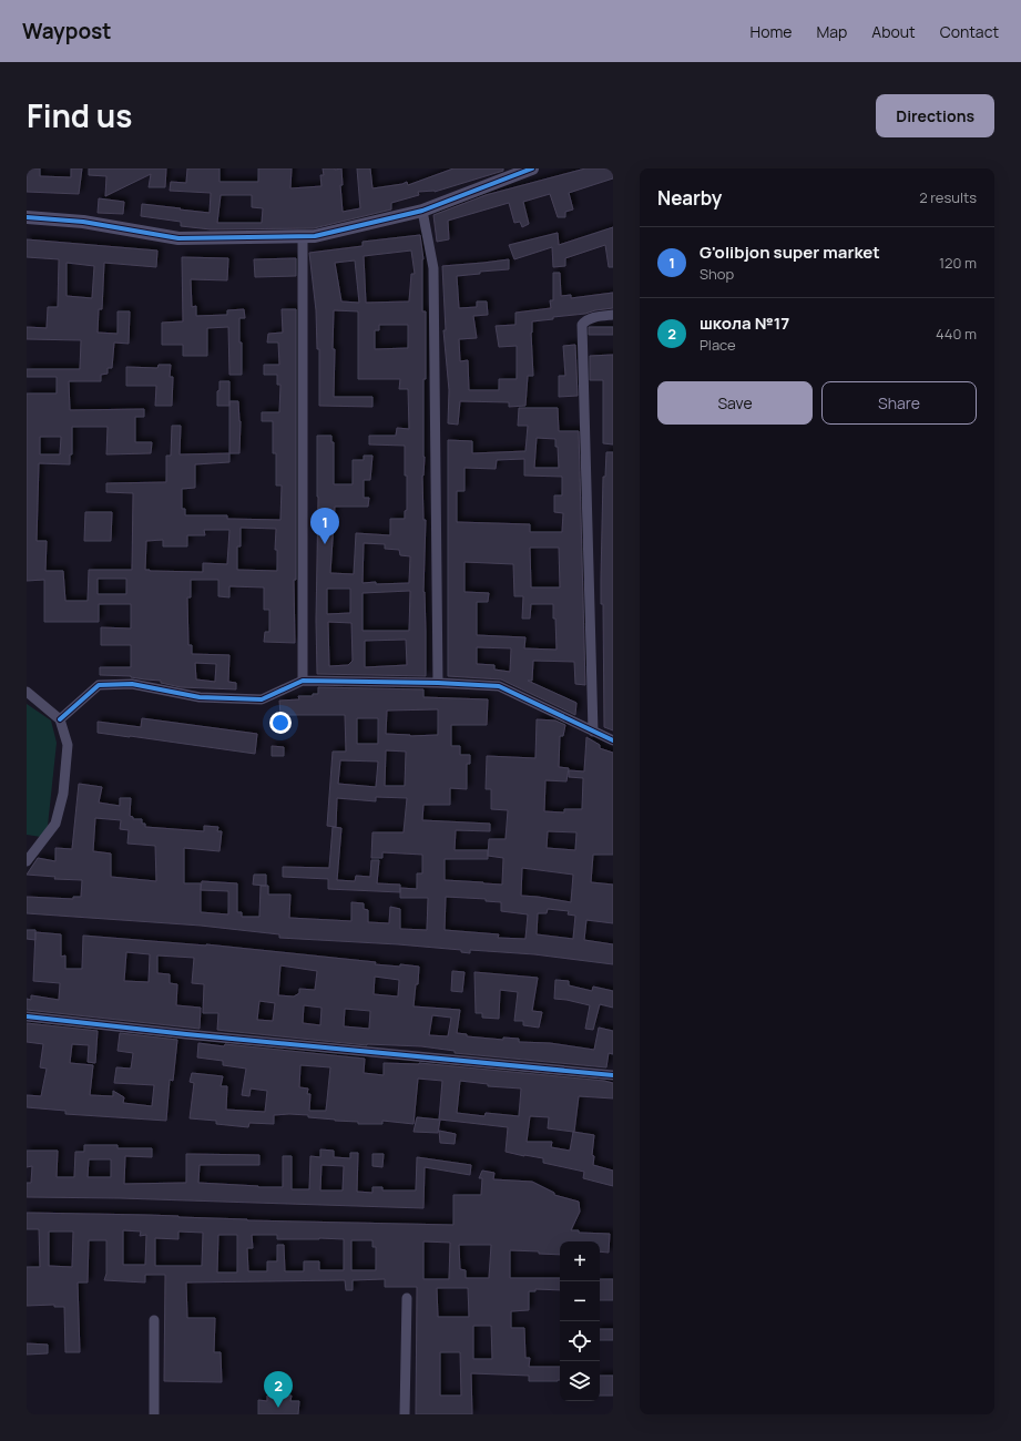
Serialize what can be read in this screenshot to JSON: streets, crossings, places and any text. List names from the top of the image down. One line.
{"page":{"header":"Waypost","nav":["Home","Map","About","Contact"],"title":"Find us","buttons":["Directions",["Save","Share"]],"heading":["Nearby","2 results"],"list":[{"mark":"1","name":"G'olibjon super market","note":"Shop","value":"120 m"},{"mark":"2","name":"школа №17","note":"Place","value":"440 m"}],"pins":["1","2"],"map_buttons":["+","−"]}}
